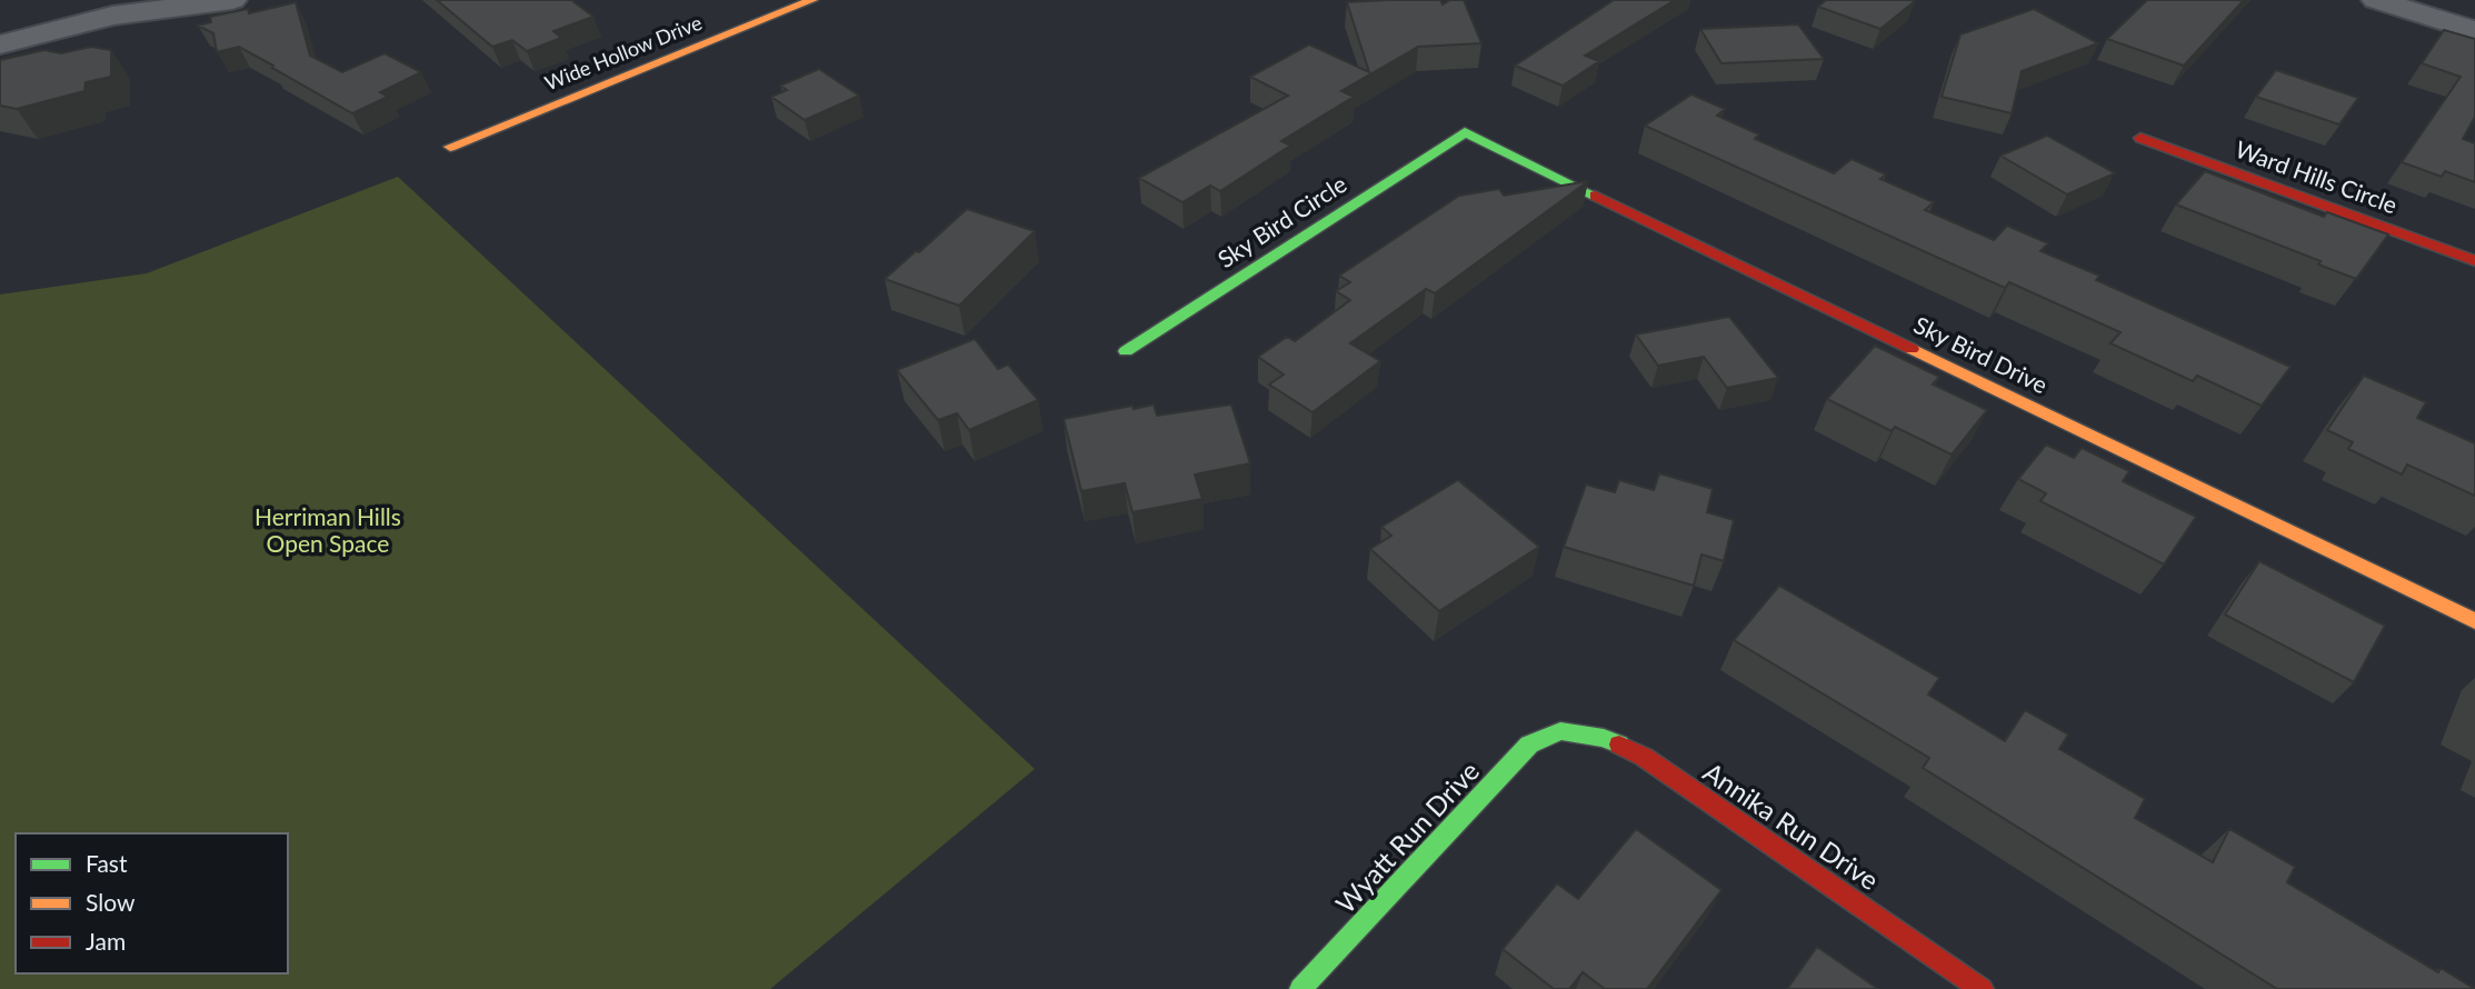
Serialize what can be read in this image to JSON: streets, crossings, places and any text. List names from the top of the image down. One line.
{"streets":{"street":["Wide Hollow Drive","Ward Hills Circle","Sky Bird Circle","Sky Bird Drive","Annika Run Drive","Wyatt Run Drive"]},"crossings":[["Sky Bird Circle","Sky Bird Drive"],["Annika Run Drive","Wyatt Run Drive"]],"parks":["Herriman Hills Open Space"],"legend":["Fast","Slow","Jam"]}
